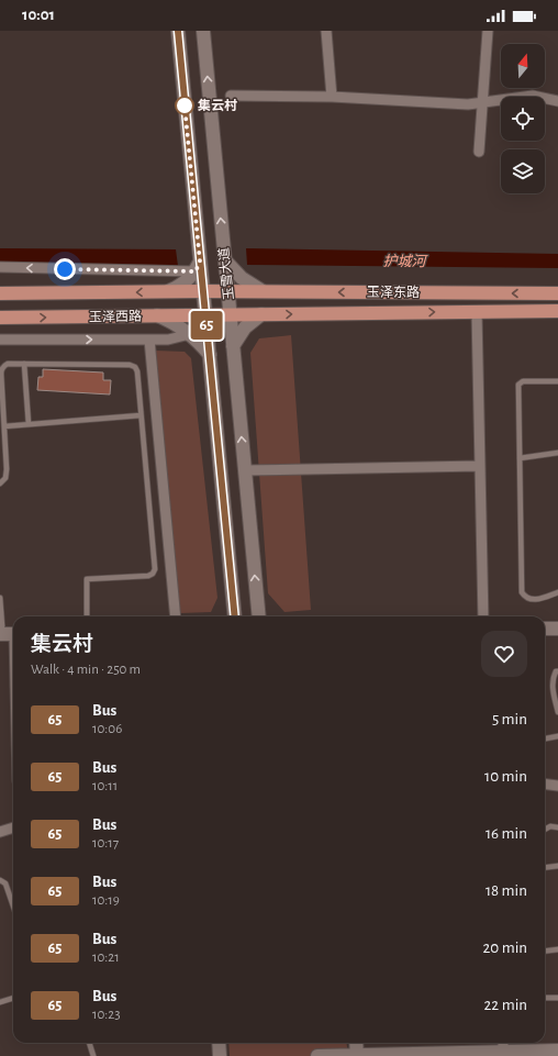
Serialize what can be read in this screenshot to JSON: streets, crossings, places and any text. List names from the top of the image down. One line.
{"streets":{"main road":["玉雪大道","玉泽东路","玉泽西路"]},"crossings":[["玉雪大道","玉泽东路"],["玉雪大道","玉泽西路"],["玉泽东路","玉泽西路"]],"water":["护城河"],"places":["集云村"],"lines":["bus line 65"],"north":"top","page":{"status":"10:01","on_map":"65","heading":["集云村","Walk · 4 min · 250 m"],"list":[{"mark":"65","name":"Bus","note":"10:06","value":"5 min"},{"mark":"65","name":"Bus","note":"10:11","value":"10 min"},{"mark":"65","name":"Bus","note":"10:17","value":"16 min"},{"mark":"65","name":"Bus","note":"10:19","value":"18 min"},{"mark":"65","name":"Bus","note":"10:21","value":"20 min"},{"mark":"65","name":"Bus","note":"10:23","value":"22 min"}]}}
